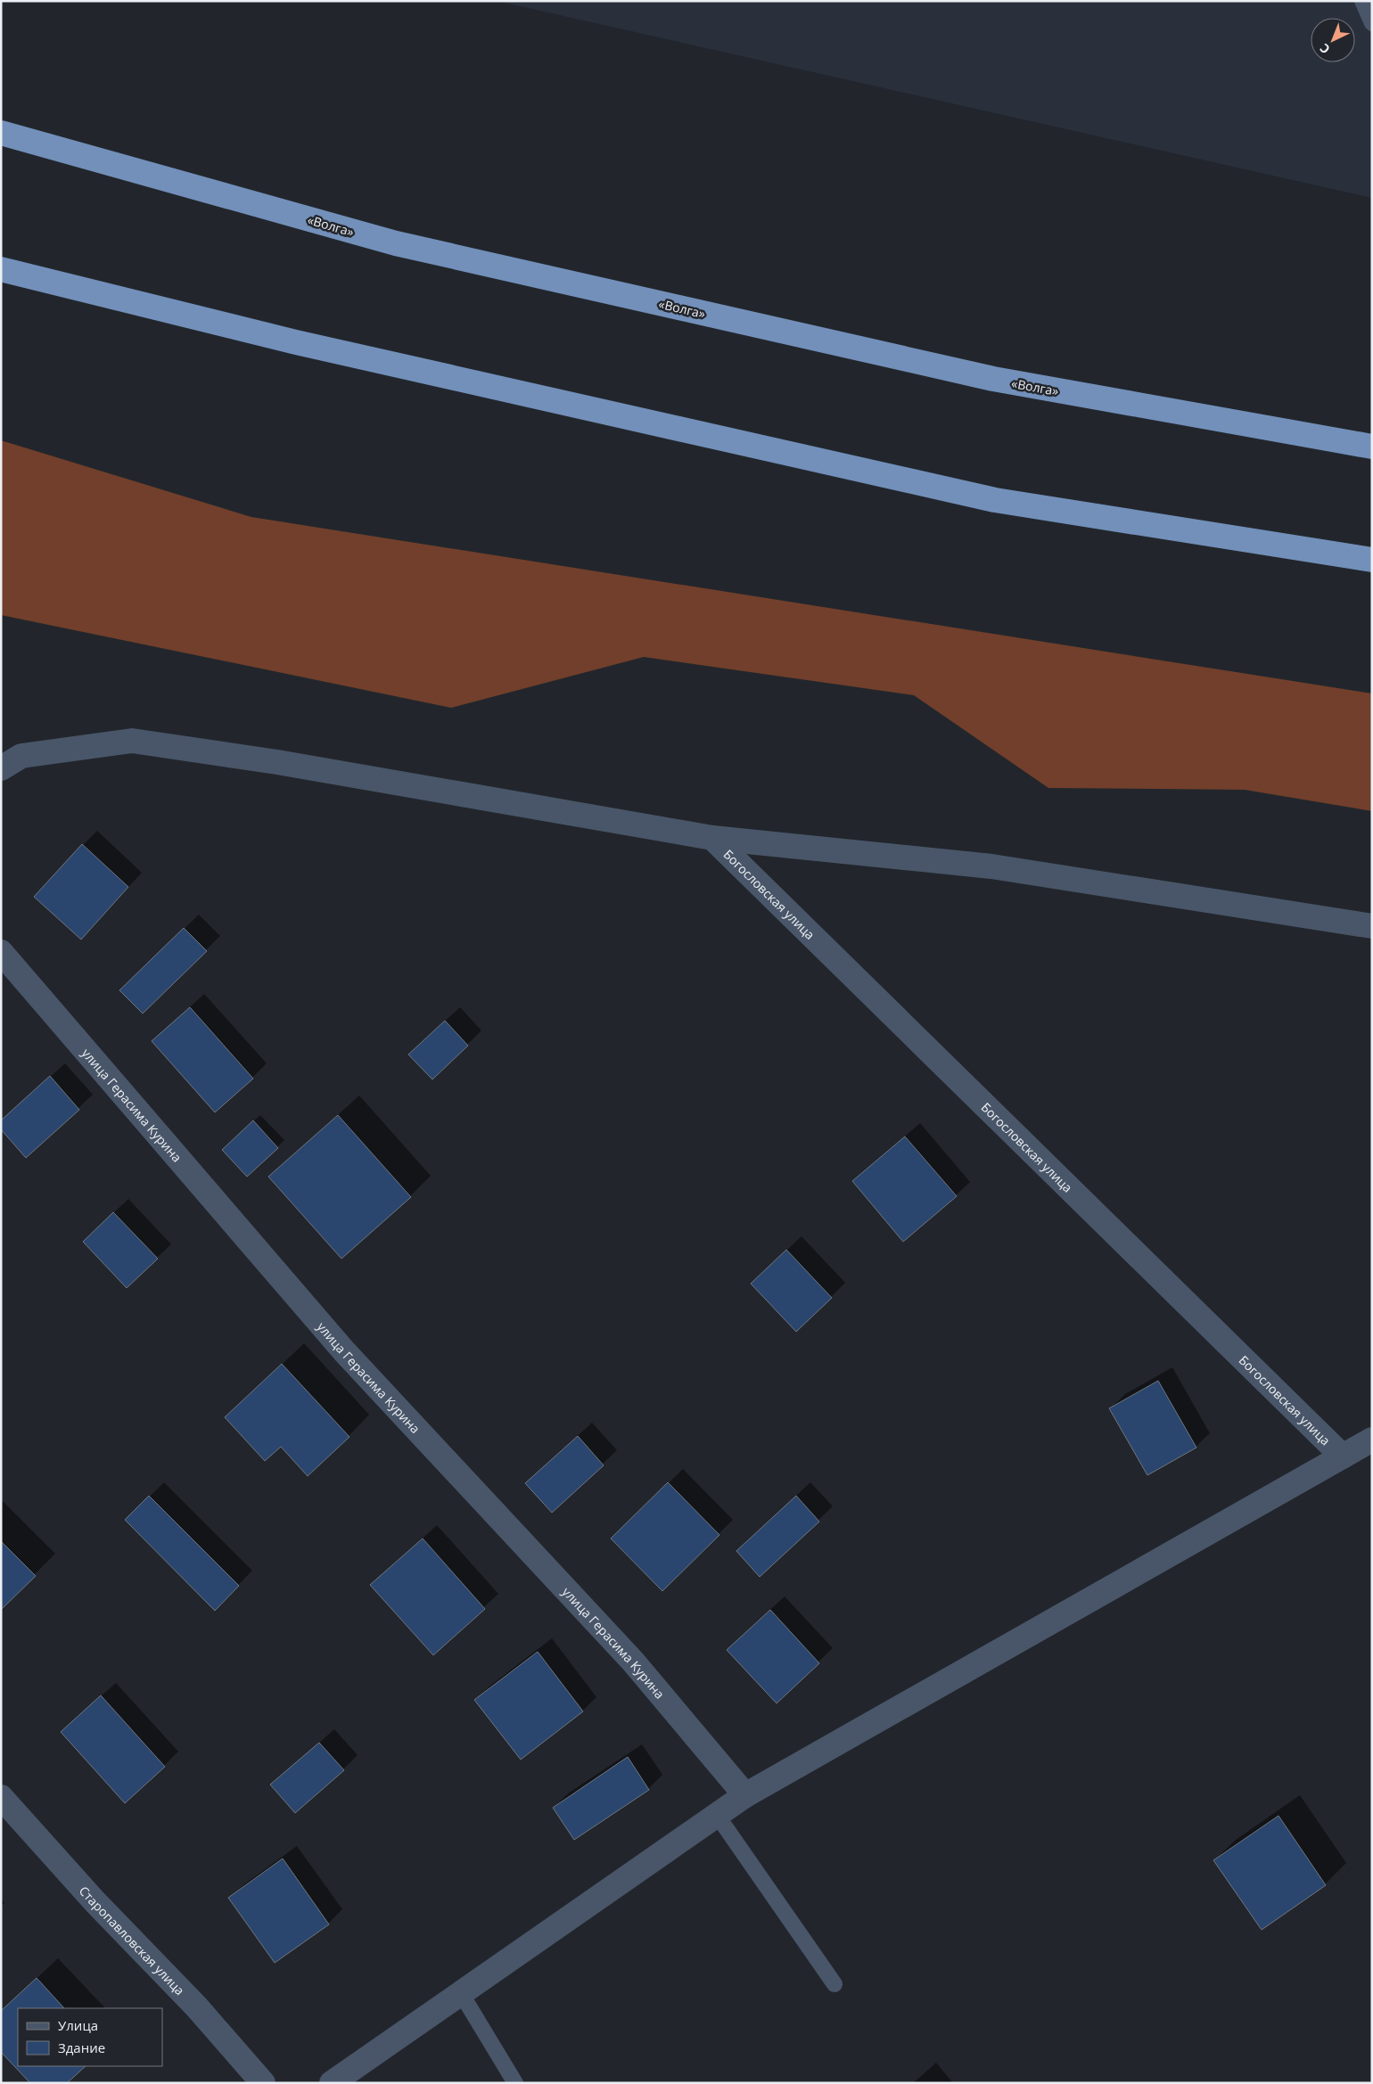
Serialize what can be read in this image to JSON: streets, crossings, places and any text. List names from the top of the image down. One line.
{"streets":{"highway":["«Волга»"],"street":["Богословская улица","улица Герасима Курина","Старопавловская улица"]},"legend":["Улица","Здание"],"north":"bottom left"}
